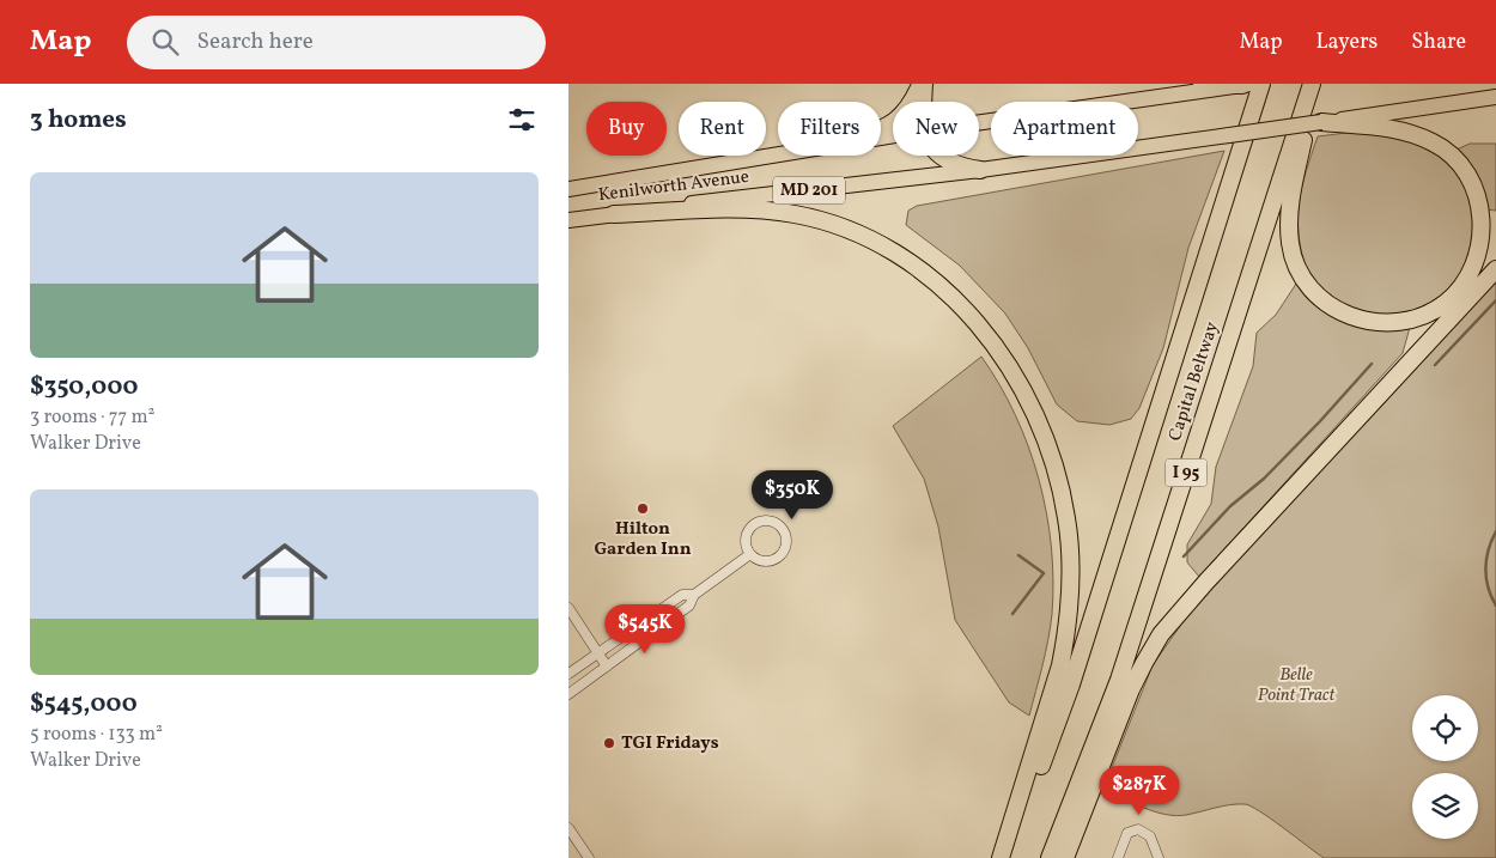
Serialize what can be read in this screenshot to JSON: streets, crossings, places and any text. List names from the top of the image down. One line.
{"streets":{"highway":["Capital Beltway","I 95"],"main road":["Kenilworth Avenue","MD 201"]},"parks":["Belle Point Tract"],"places":["Hilton Garden Inn","TGI Fridays"],"page":{"header":"Map","search":"Search here","nav":["Map","Layers","Share"],"heading":"3 homes","chip":["Buy","Rent","Filters","New","Apartment"],"list":[{"name":"$350,000","note":"3 rooms · 77 m² · Walker Drive"},{"name":"$545,000","note":"5 rooms · 133 m² · Walker Drive"}],"price":["$350K","$545K","$287K"]}}
